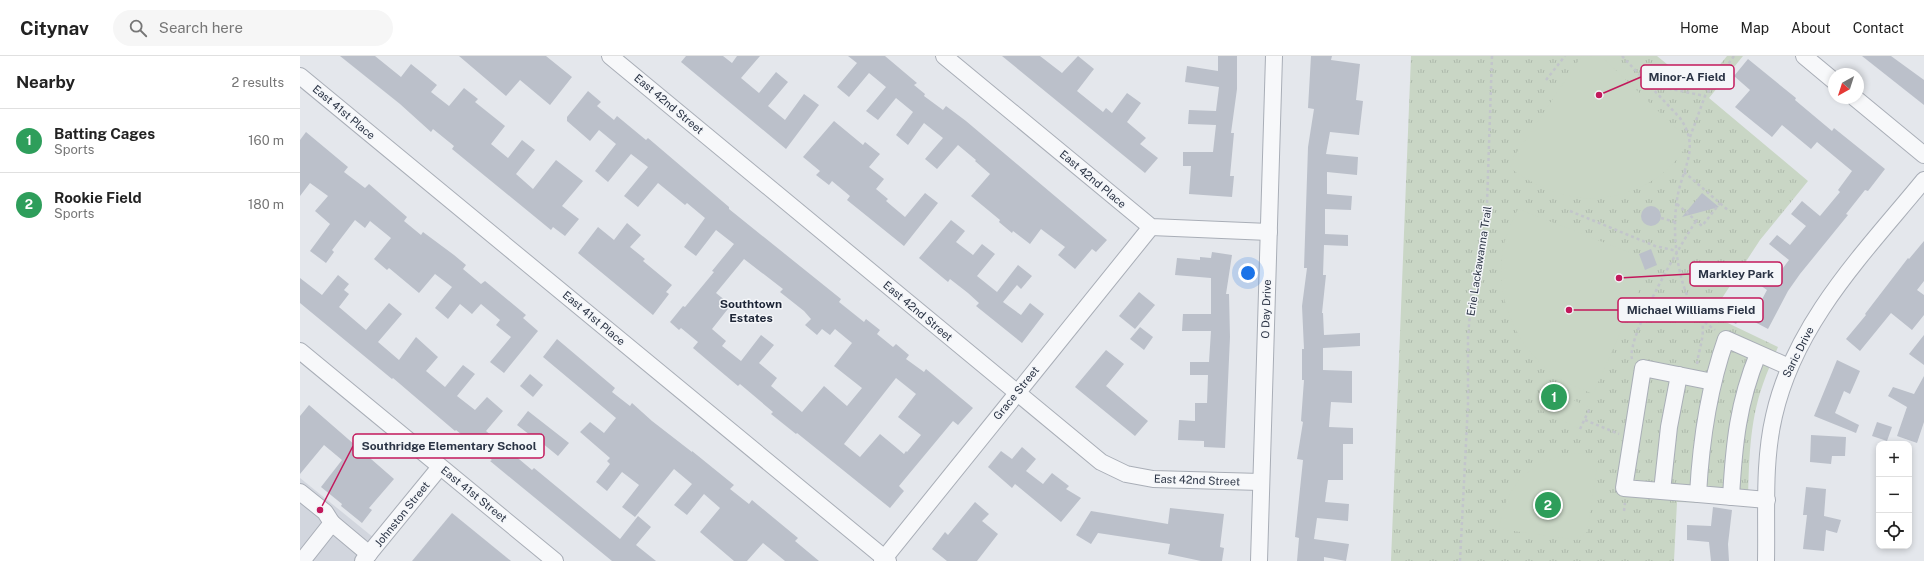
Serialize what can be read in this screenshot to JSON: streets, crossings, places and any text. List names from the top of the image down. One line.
{"streets":{"street":["East 42nd Street","East 41st Place","East 42nd Place","O Day Drive","Saric Drive","Grace Street","East 41st Street","Johnston Street"],"path":["Erie Lackawanna Trail"]},"crossings":[["East 42nd Street","O Day Drive"],["East 42nd Street","Grace Street"],["East 41st Place","Grace Street"],["East 42nd Place","Grace Street"],["East 41st Street","Johnston Street"]],"districts":["Southtown Estates"],"places":["Minor-A Field","Markley Park","Michael Williams Field","Southridge Elementary School"],"north":"bottom left","page":{"header":"Citynav","search":"Search here","nav":["Home","Map","About","Contact"],"heading":["Nearby","2 results"],"list":[{"mark":"1","name":"Batting Cages","note":"Sports","value":"160 m"},{"mark":"2","name":"Rookie Field","note":"Sports","value":"180 m"}],"pins":["1","2"],"map_buttons":["+","−"]}}
